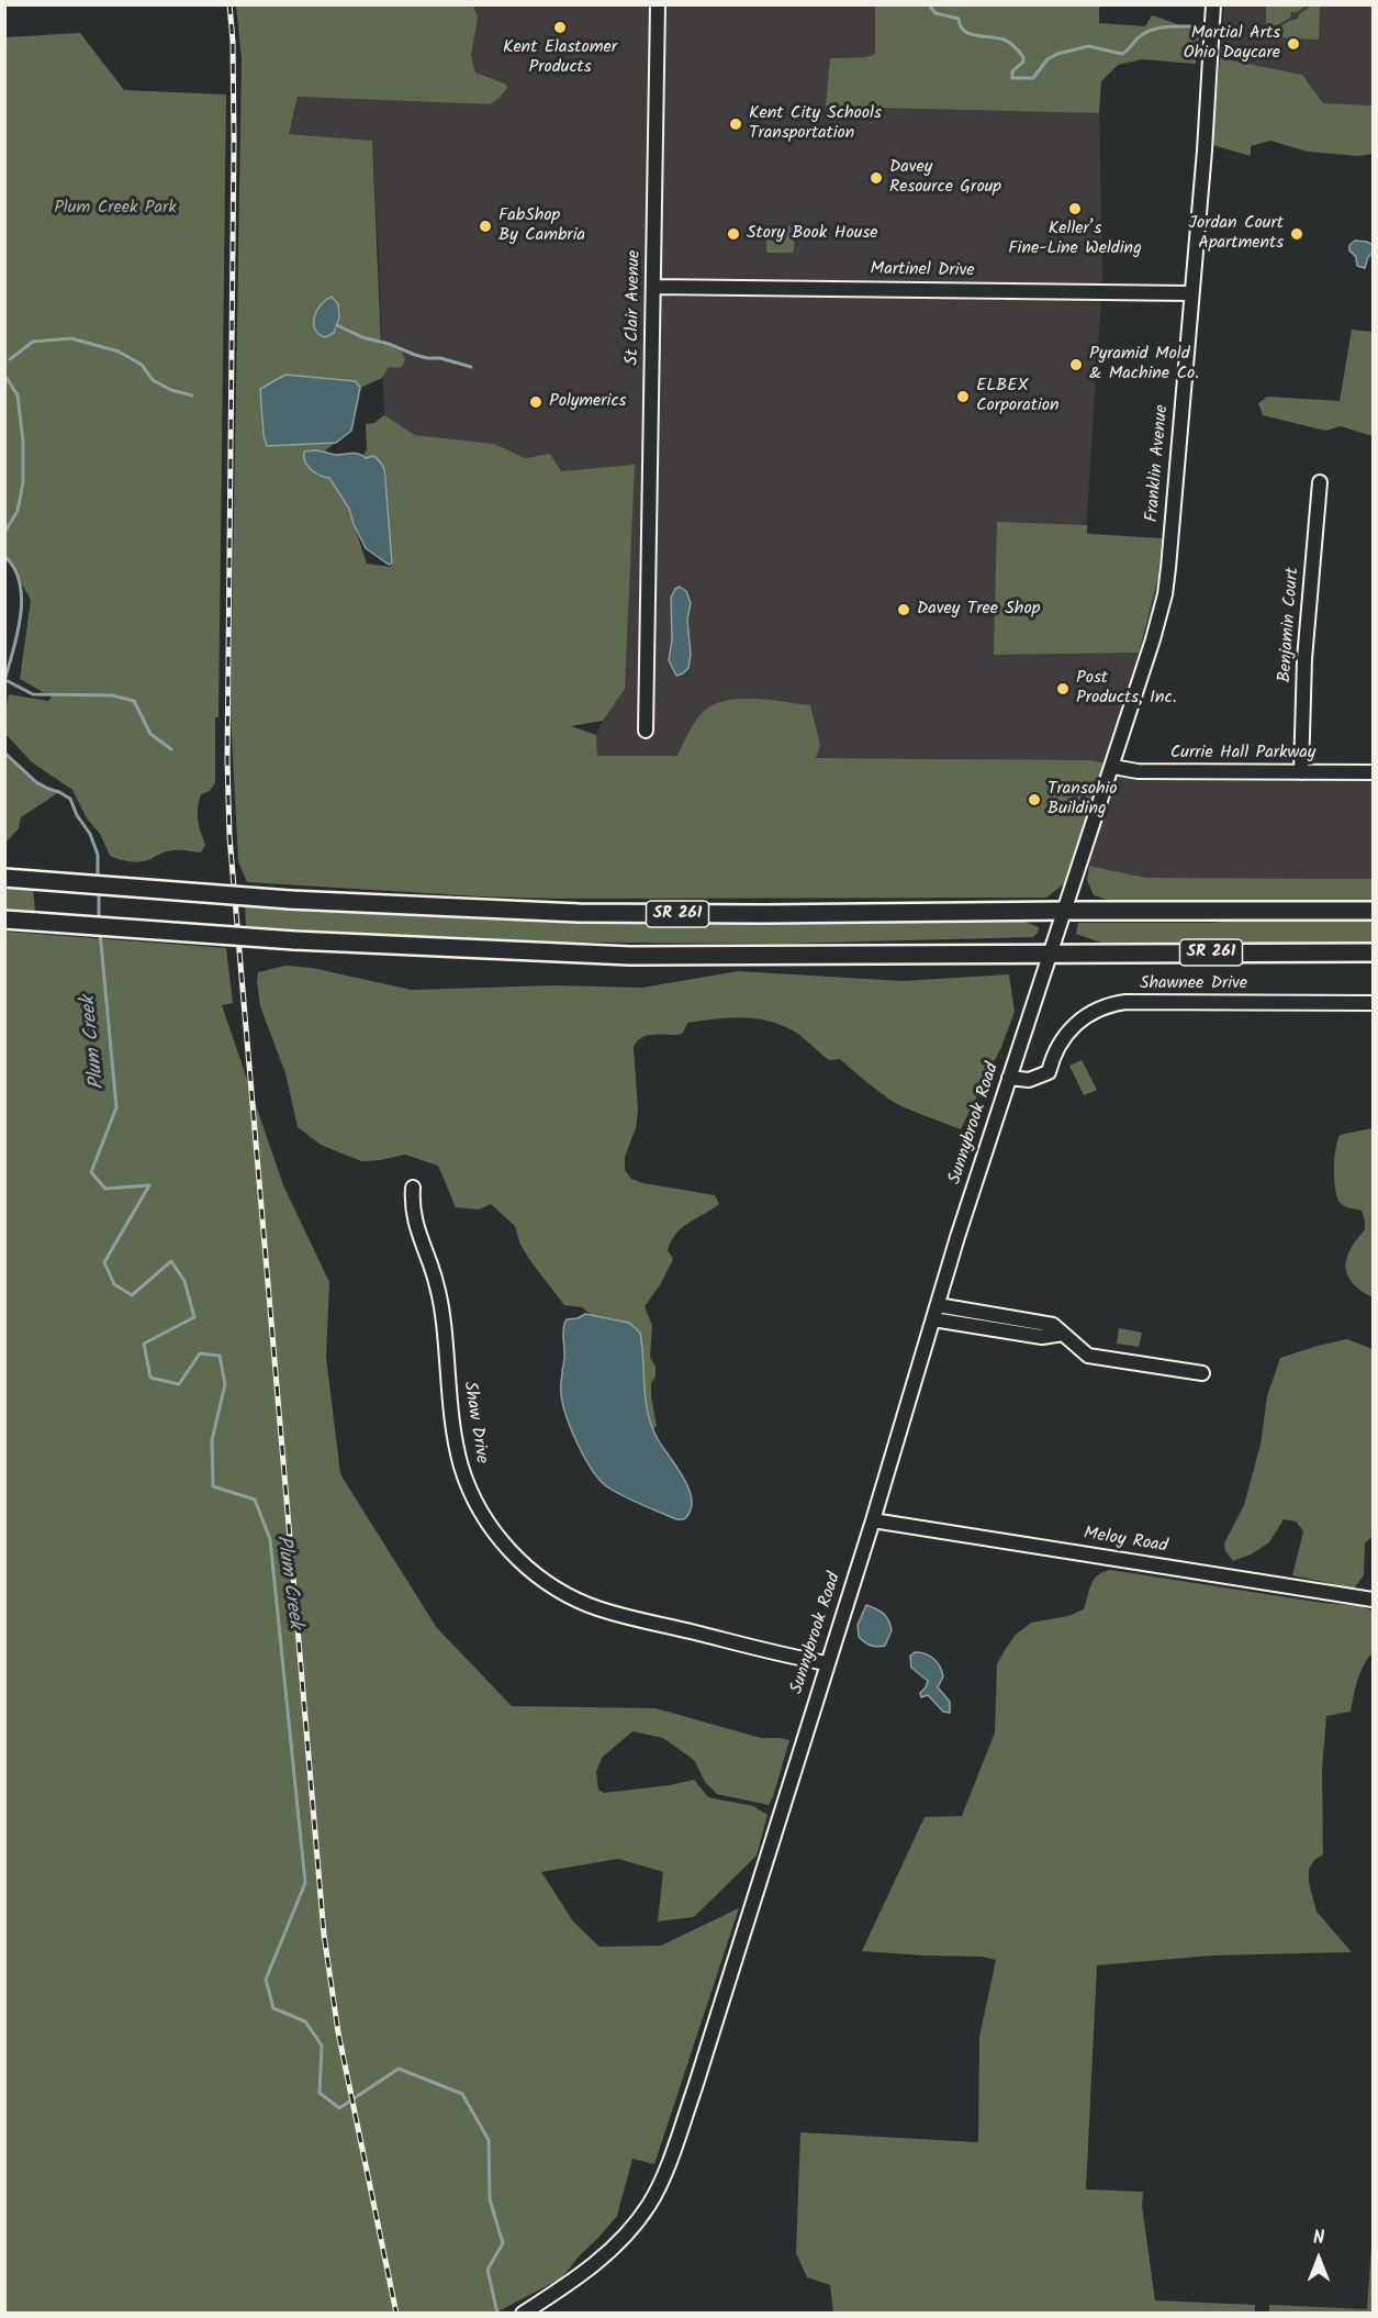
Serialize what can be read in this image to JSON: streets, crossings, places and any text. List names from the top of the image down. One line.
{"streets":{"main road":["SR 261"],"street":["Martinel Drive","St Clair Avenue","Franklin Avenue","Benjamin Court","Currie Hall Parkway","Shawnee Drive","Sunnybrook Road","Shaw Drive","Meloy Road"]},"crossings":[["Martinel Drive","St Clair Avenue"],["Martinel Drive","Franklin Avenue"],["Franklin Avenue","Currie Hall Parkway"],["Franklin Avenue","SR 261"],["Franklin Avenue","Sunnybrook Road"],["Benjamin Court","Currie Hall Parkway"],["SR 261","Sunnybrook Road"],["Shawnee Drive","Sunnybrook Road"],["Sunnybrook Road","Shaw Drive"],["Sunnybrook Road","Meloy Road"]],"water":["Plum Creek"],"parks":["Plum Creek Park"],"places":["Kent Elastomer Products","Martial Arts Ohio Daycare","Kent City Schools Transportation","Davey Resource Group","Keller’s Fine-Line Welding","FabShop By Cambria","Story Book House","Jordan Court Apartments","Pyramid Mold & Machine Co.","ELBEX Corporation","Polymerics","Davey Tree Shop","Post Products, Inc.","Transohio Building"],"north":"top"}
